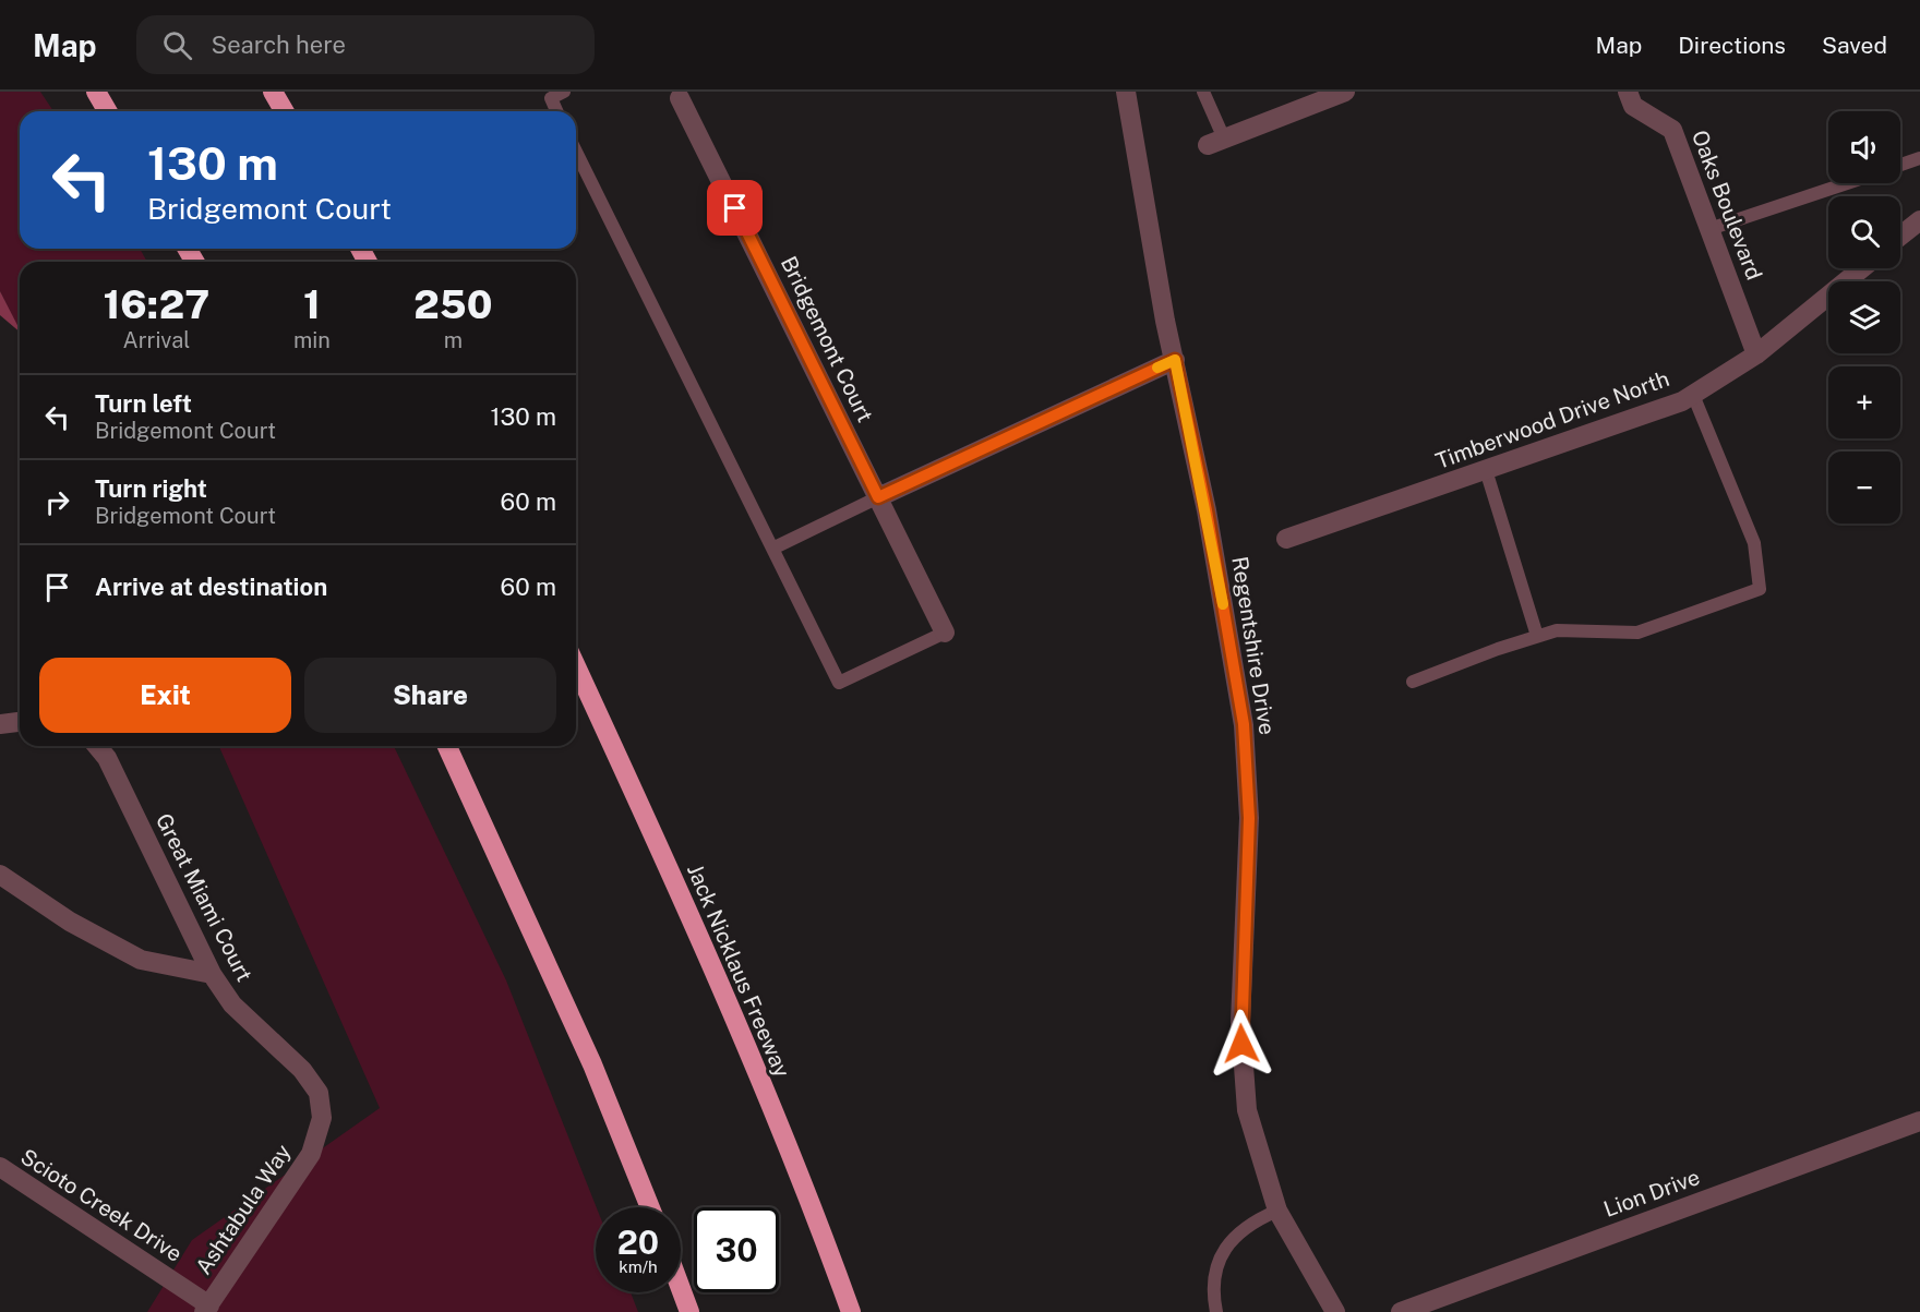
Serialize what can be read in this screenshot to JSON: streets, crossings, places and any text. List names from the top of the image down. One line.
{"streets":{"highway":["Jack Nicklaus Freeway"],"street":["Oaks Boulevard","Bridgemont Court","Timberwood Drive North","Regentshire Drive","Great Miami Court","Lion Drive","Scioto Creek Drive","Ashtabula Way"]},"crossings":[["Oaks Boulevard","Timberwood Drive North"],["Great Miami Court","Ashtabula Way"],["Scioto Creek Drive","Ashtabula Way"]],"page":{"header":"Map","search":"Search here","nav":["Map","Directions","Saved"],"map_buttons":["+","−"],"turn":["130 m","Bridgemont Court"],"eta":["16:27","Arrival","1","min","250","m"],"list":[{"name":"Turn left","note":"Bridgemont Court","value":"130 m"},{"name":"Turn right","note":"Bridgemont Court","value":"60 m"},{"name":"Arrive at destination","value":"60 m"}],"buttons":["Exit","Share"],"speed":"20 km/h","limit":"30"}}
